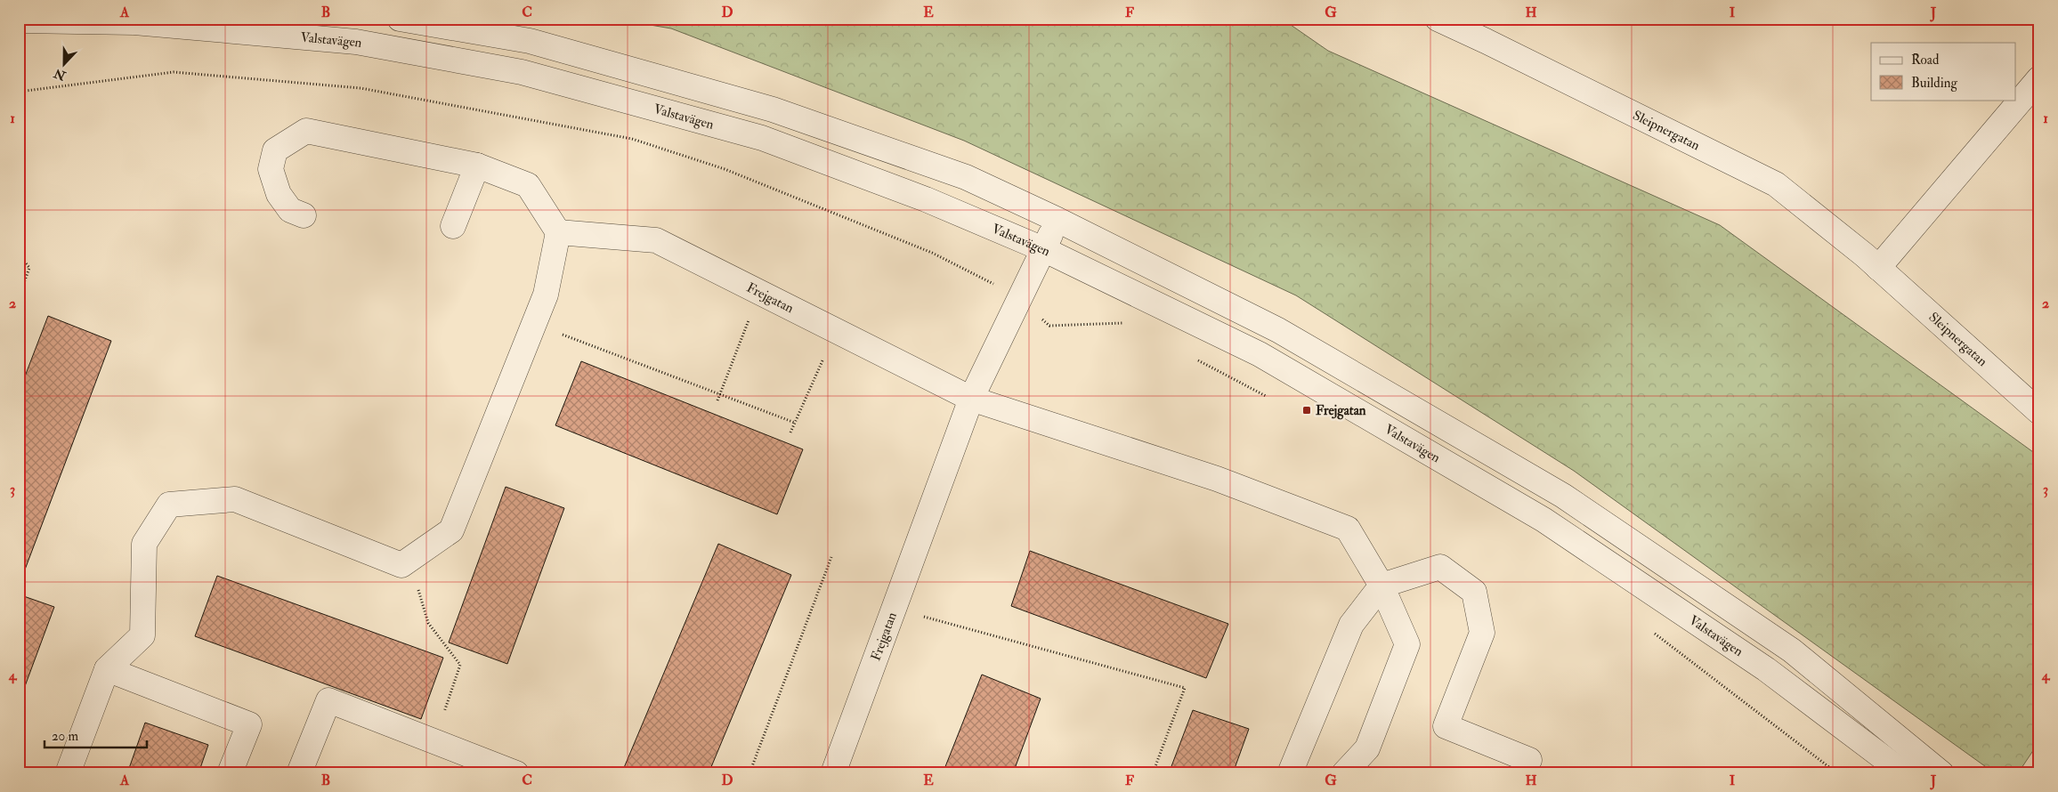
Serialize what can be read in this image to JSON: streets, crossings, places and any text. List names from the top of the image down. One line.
{"streets":{"street":["Valstavägen","Sleipnergatan","Frejgatan"]},"crossings":[["Valstavägen","Frejgatan"]],"places":{"transit":["Frejgatan"]},"legend":["Road","Building"],"scale_bar":"20 m","north":"bottom","grid":{"columns":["A","B","C","D","E","F","G","H","I","J"],"rows":["1","2","3","4"]}}
